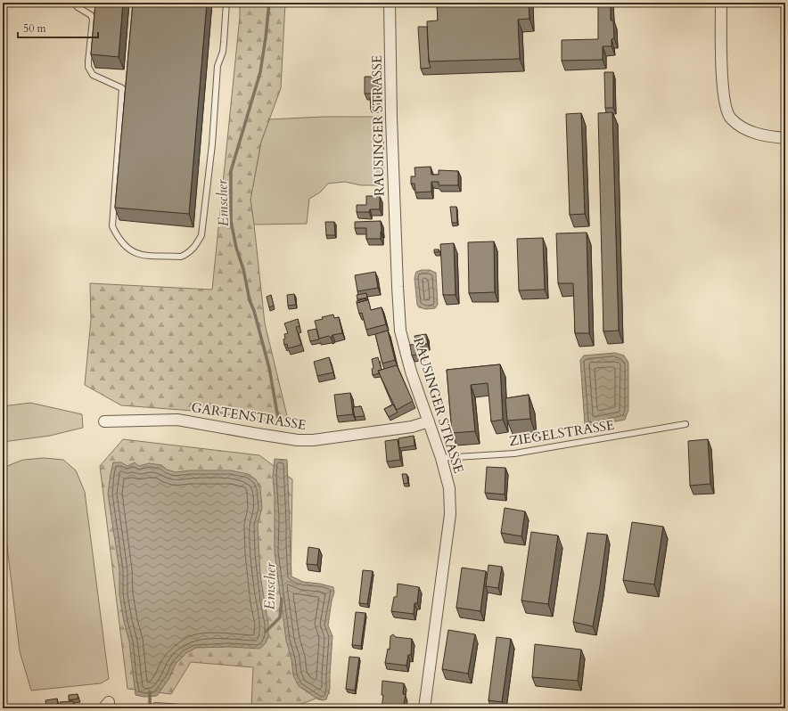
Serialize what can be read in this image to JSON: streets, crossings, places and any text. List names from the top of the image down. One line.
{"streets":{"street":["RAUSINGER STRASSE","GARTENSTRASSE"],"lane":["ZIEGELSTRASSE"]},"crossings":[["RAUSINGER STRASSE","GARTENSTRASSE"],["RAUSINGER STRASSE","ZIEGELSTRASSE"]],"water":["Emscher"],"scale_bar":"50 m"}
